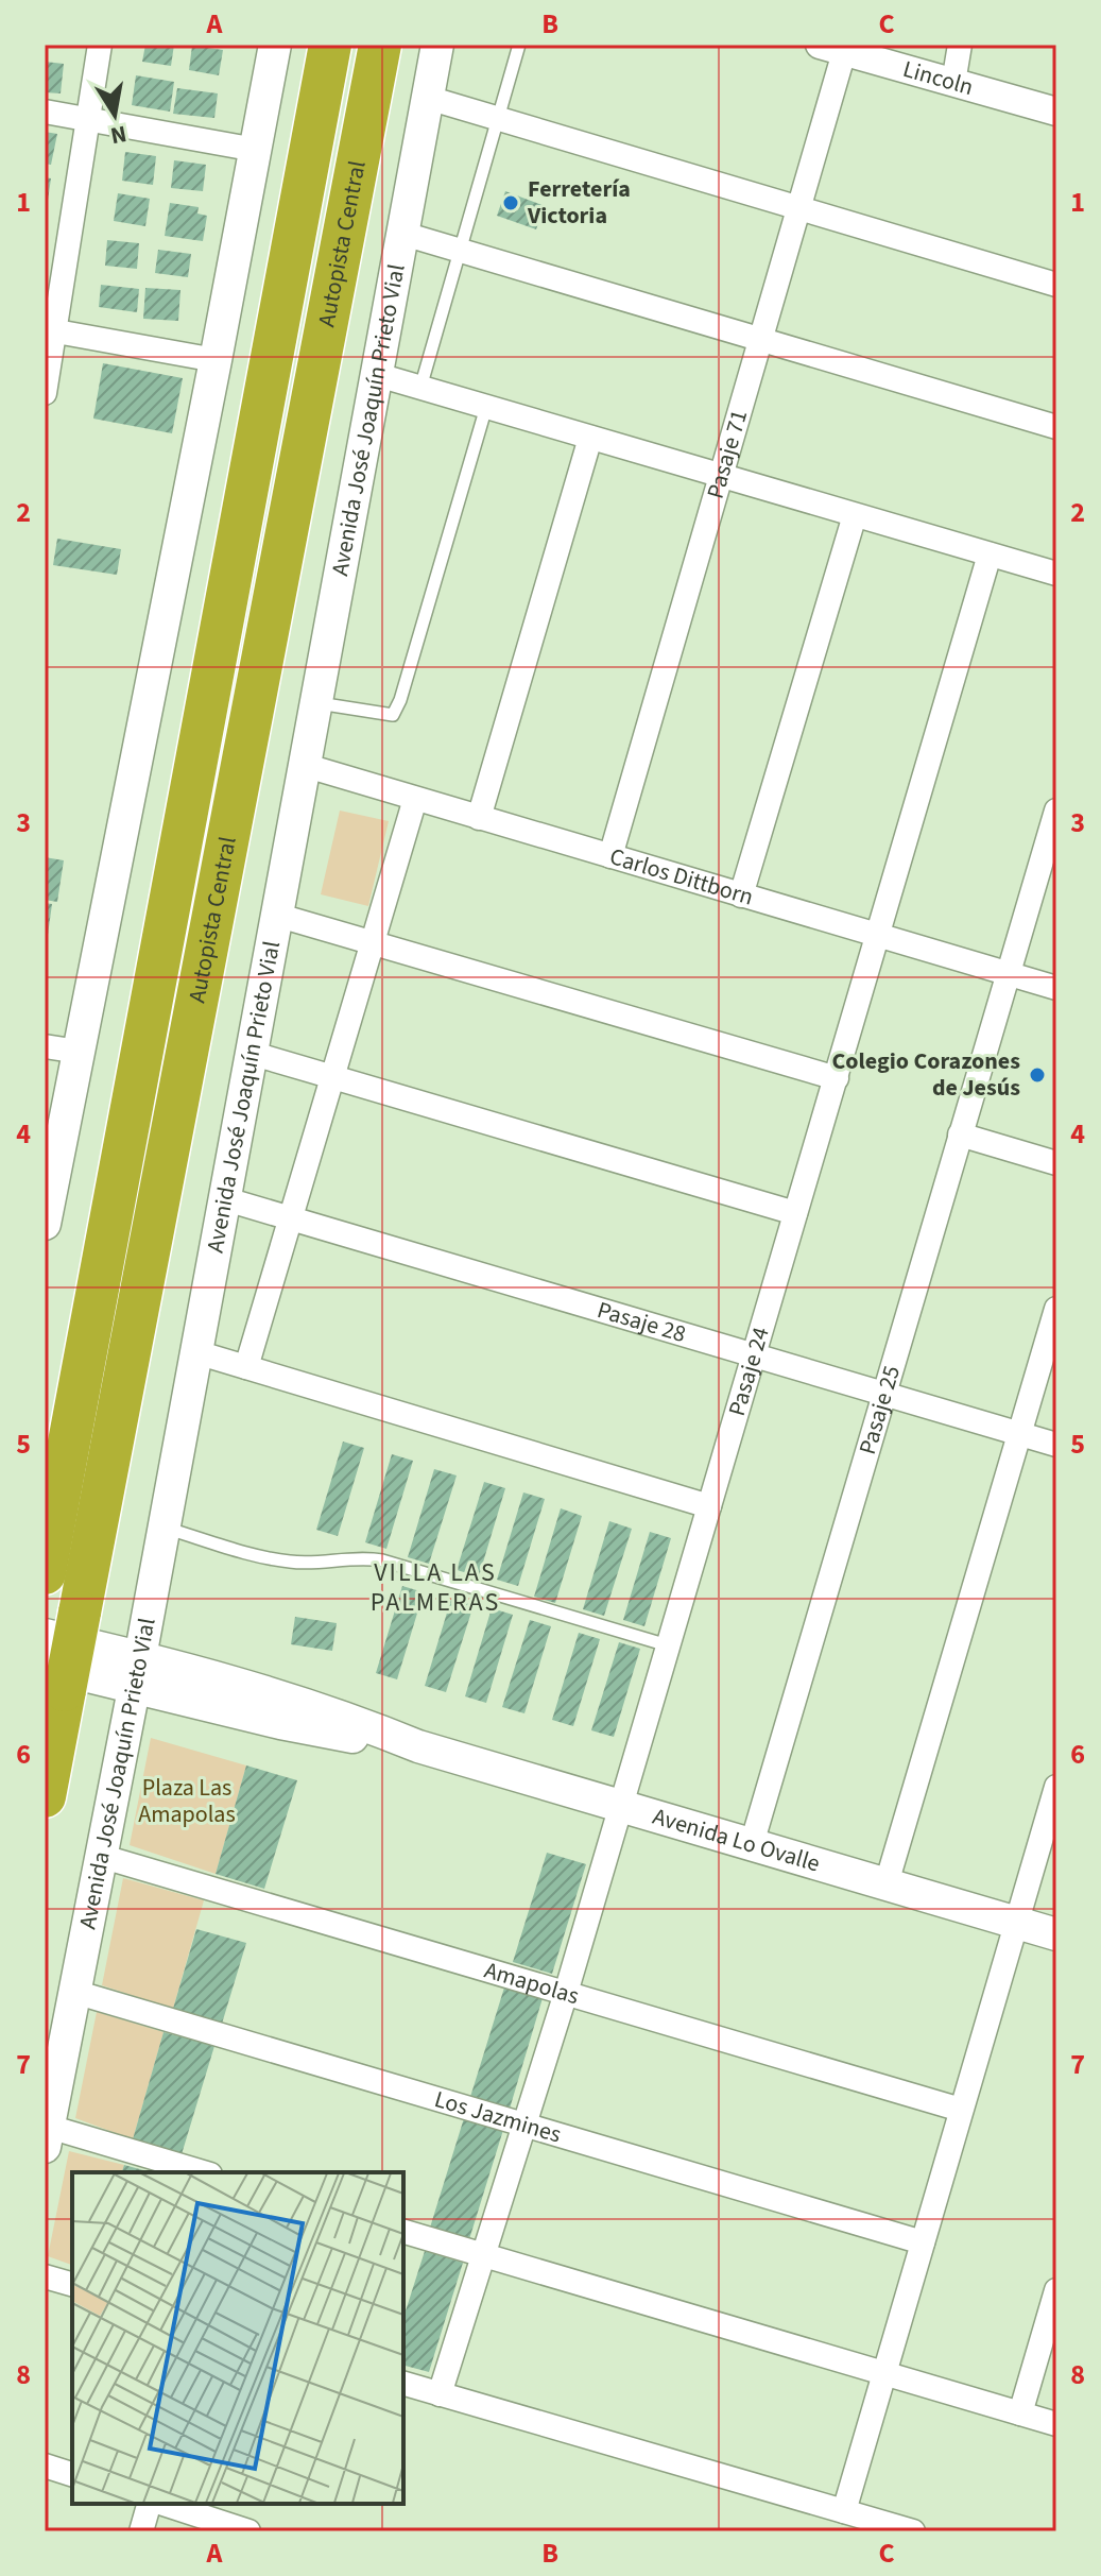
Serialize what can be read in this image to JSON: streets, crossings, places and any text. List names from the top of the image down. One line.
{"streets":{"highway":["Autopista Central"],"main road":["Avenida José Joaquín Prieto Vial","Avenida Lo Ovalle"],"street":["Lincoln","Pasaje 71","Carlos Dittborn","Pasaje 28","Pasaje 24","Pasaje 25","Amapolas","Los Jazmines"]},"crossings":[["Lincoln","Pasaje 71"],["Autopista Central","Avenida Lo Ovalle"],["Avenida José Joaquín Prieto Vial","Carlos Dittborn"],["Avenida José Joaquín Prieto Vial","Pasaje 28"],["Avenida José Joaquín Prieto Vial","Avenida Lo Ovalle"],["Avenida José Joaquín Prieto Vial","Amapolas"],["Avenida José Joaquín Prieto Vial","Los Jazmines"],["Pasaje 71","Carlos Dittborn"],["Carlos Dittborn","Pasaje 24"],["Carlos Dittborn","Pasaje 25"],["Pasaje 28","Pasaje 24"],["Pasaje 28","Pasaje 25"],["Pasaje 24","Avenida Lo Ovalle"],["Pasaje 24","Amapolas"],["Pasaje 24","Los Jazmines"],["Pasaje 25","Avenida Lo Ovalle"]],"districts":["VILLA LAS PALMERAS"],"parks":["Plaza Las Amapolas"],"places":["Ferretería Victoria","Colegio Corazones de Jesús"],"north":"bottom","grid":{"columns":["A","B","C"],"rows":["1","2","3","4","5","6","7","8"]}}
